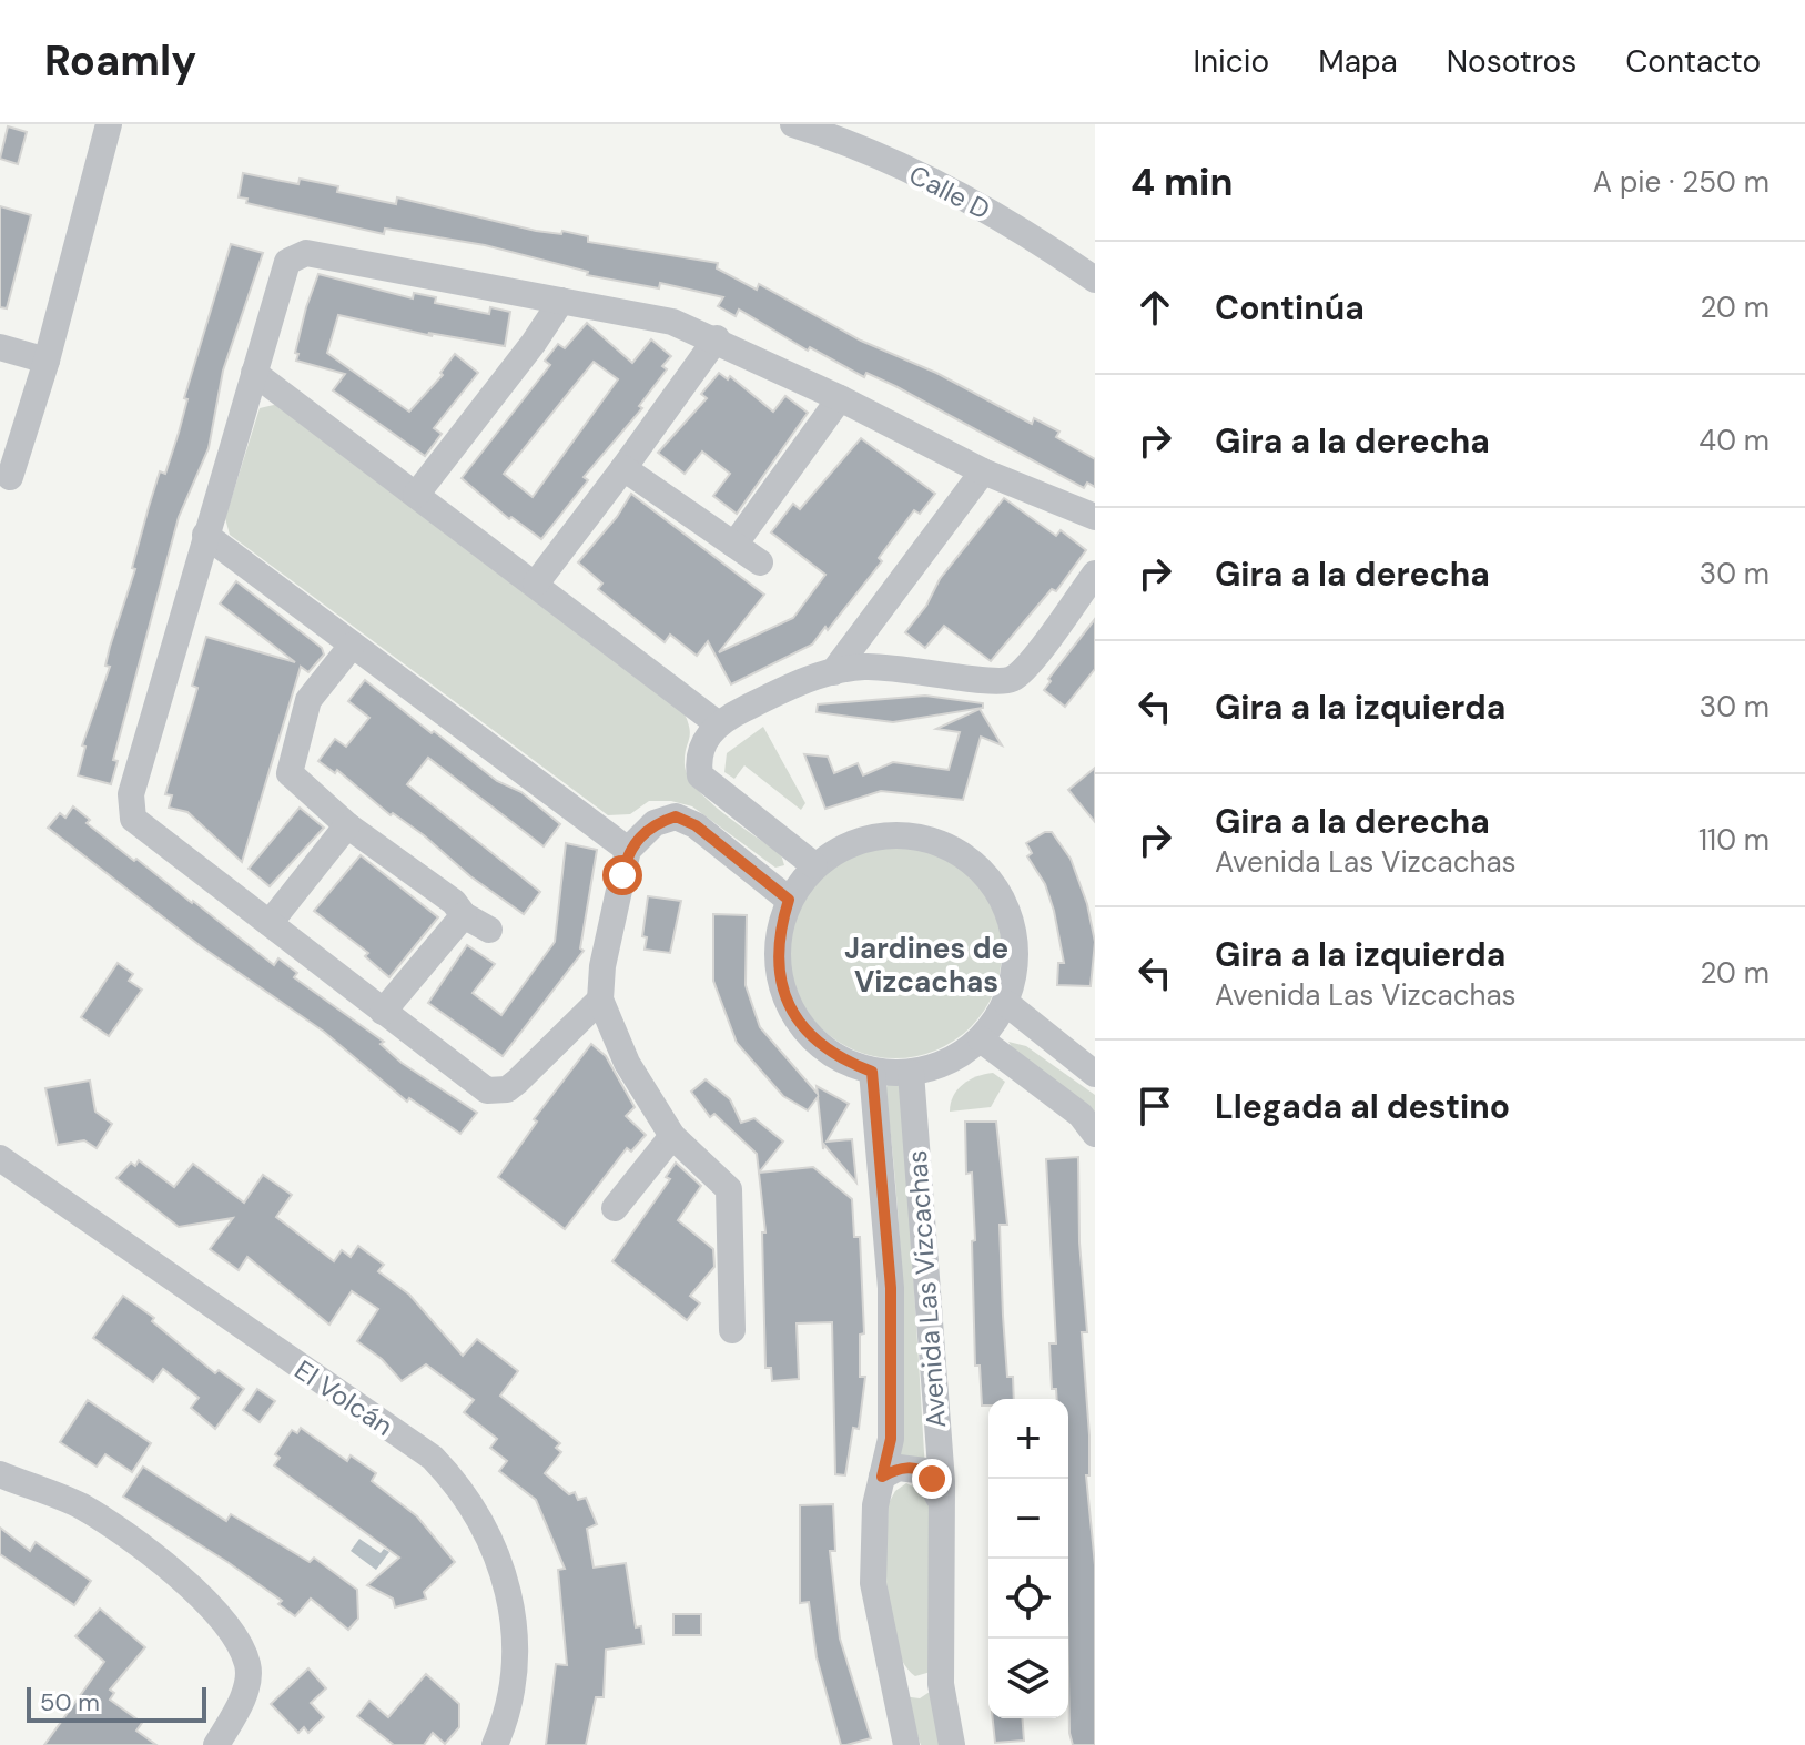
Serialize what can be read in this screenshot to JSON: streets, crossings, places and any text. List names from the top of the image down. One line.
{"streets":{"street":["Calle D","Avenida Las Vizcachas","El Volcán"]},"districts":["Jardines de Vizcachas"],"scale_bar":"50 m","page":{"header":"Roamly","nav":["Inicio","Mapa","Nosotros","Contacto"],"heading":["4 min","A pie · 250 m"],"list":[["Continúa","20 m"],["Gira a la derecha","40 m"],["Gira a la derecha","30 m"],["Gira a la izquierda","30 m"],["Gira a la derecha","Avenida Las Vizcachas","110 m"],["Gira a la izquierda","Avenida Las Vizcachas","20 m"],"Llegada al destino"],"map_buttons":["+","−"],"scale":"50 m"}}
